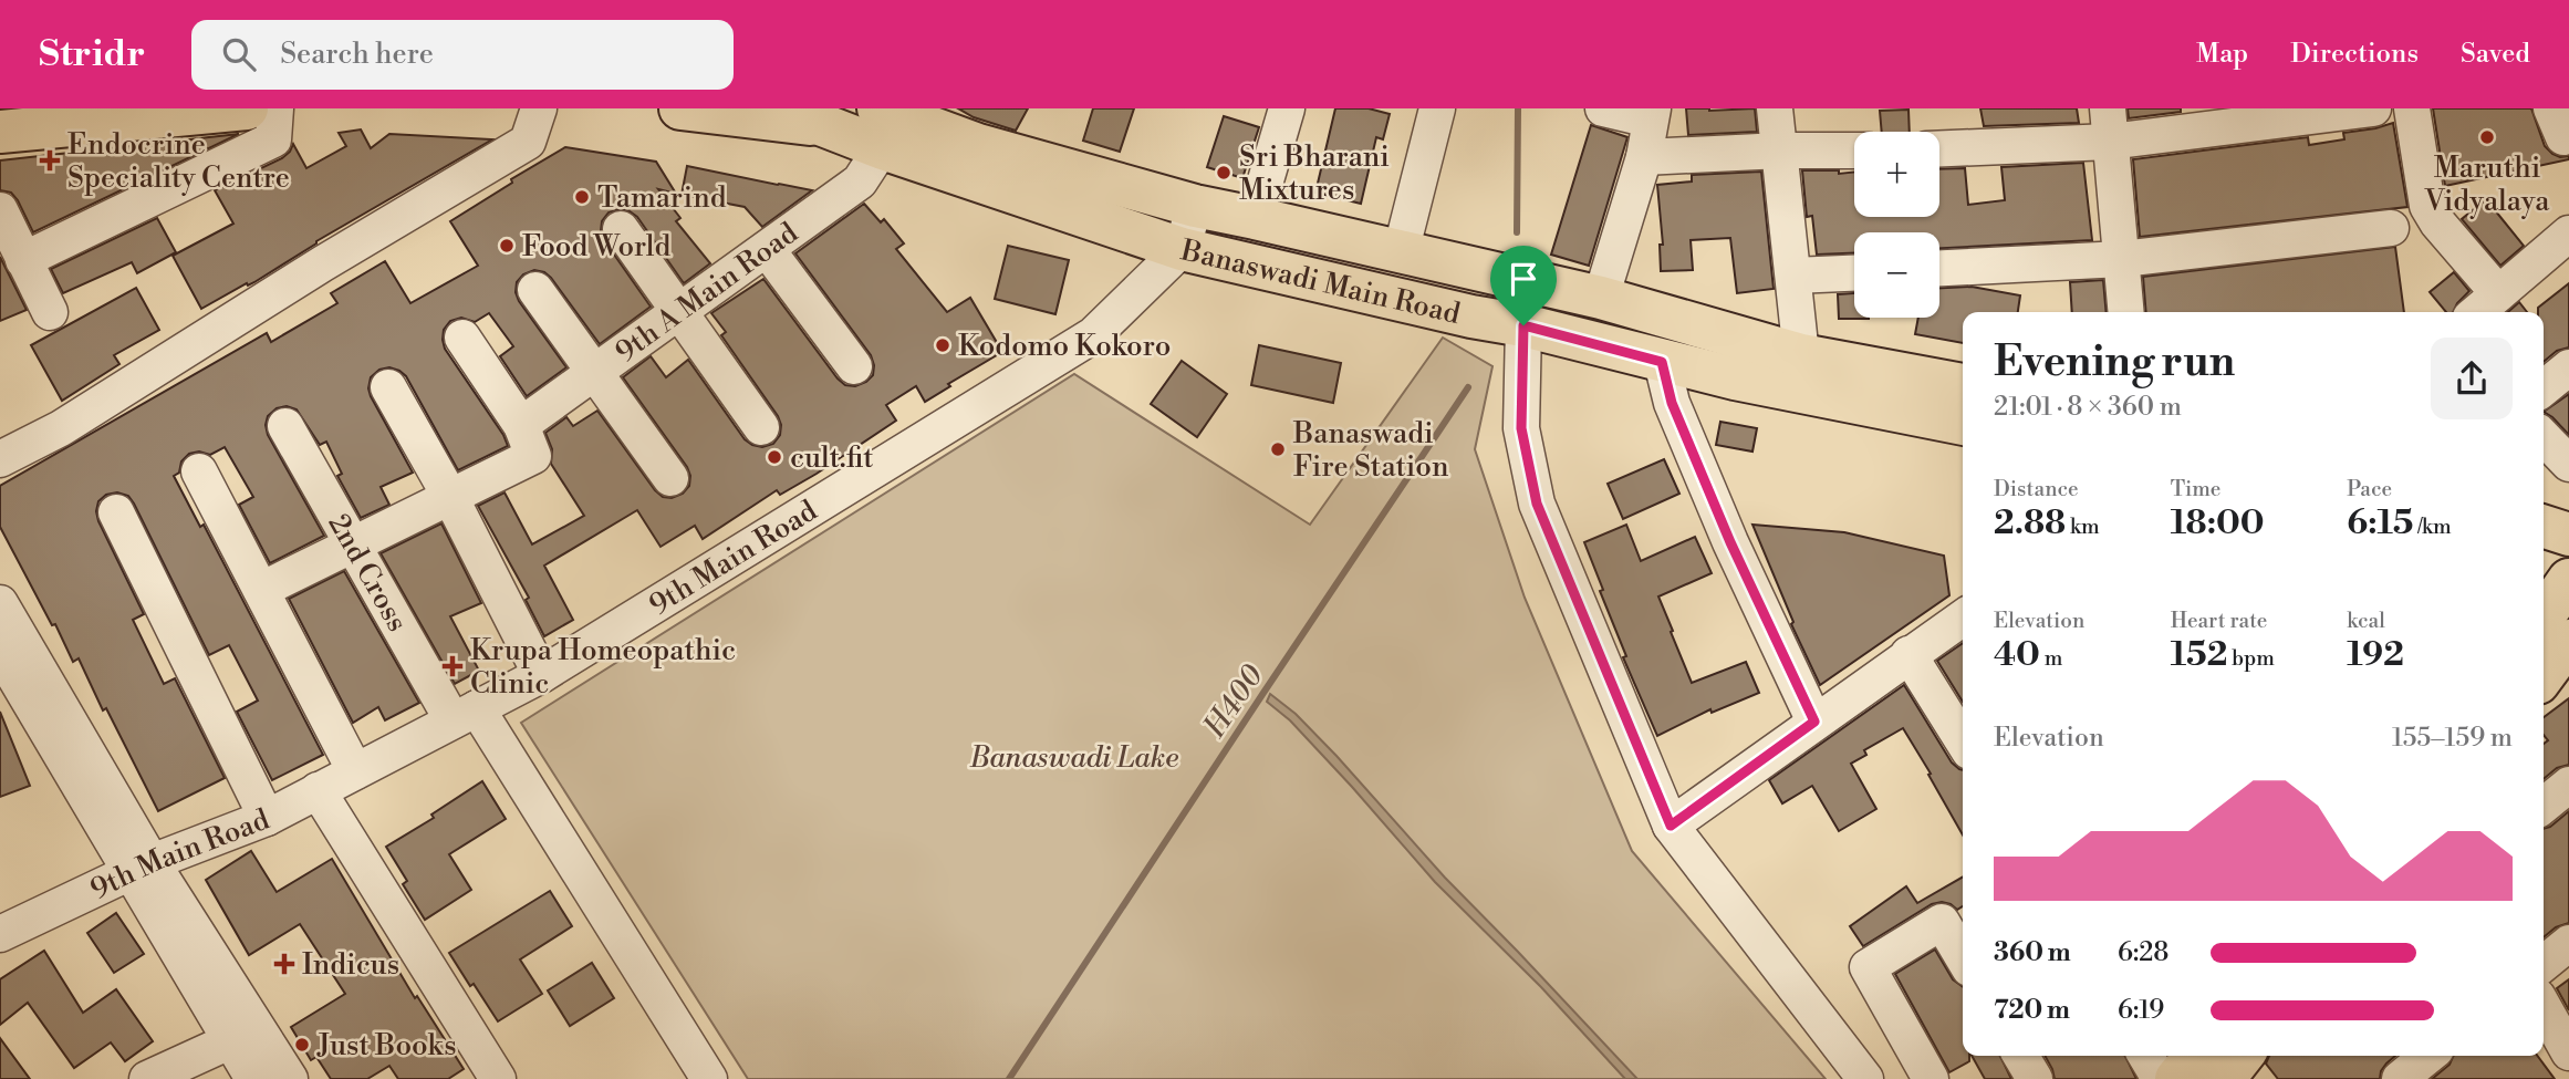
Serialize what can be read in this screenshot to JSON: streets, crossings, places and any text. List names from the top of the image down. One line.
{"streets":{"main road":["Banaswadi Main Road"],"street":["9th A Main Road","9th Main Road","2nd Cross"]},"crossings":[["Banaswadi Main Road","9th A Main Road"],["Banaswadi Main Road","9th Main Road"],["9th Main Road","2nd Cross"]],"water":["H400"],"parks":["Banaswadi Lake"],"places":{"other":["Maruthi Vidyalaya","Sri Bharani Mixtures","Tamarind","Food World","Kodomo Kokoro","Banaswadi Fire Station","cult.fit","Just Books"],"health":["Endocrine Speciality Centre","Krupa Homeopathic Clinic","Indicus"]},"page":{"header":"Stridr","search":"Search here","nav":["Map","Directions","Saved"],"map_buttons":["+","−"],"heading":["Evening run","21:01 · 8 × 360 m"],"stats":[["Distance","2.88 km"],["Time","18:00"],["Pace","6:15 /km"],["Elevation","40 m"],["Heart rate","152 bpm"],["kcal","192"]],"chart":["Elevation","155–159 m"],"list":[{"name":"360 m","note":"6:28"},{"name":"720 m","note":"6:19"}]}}
